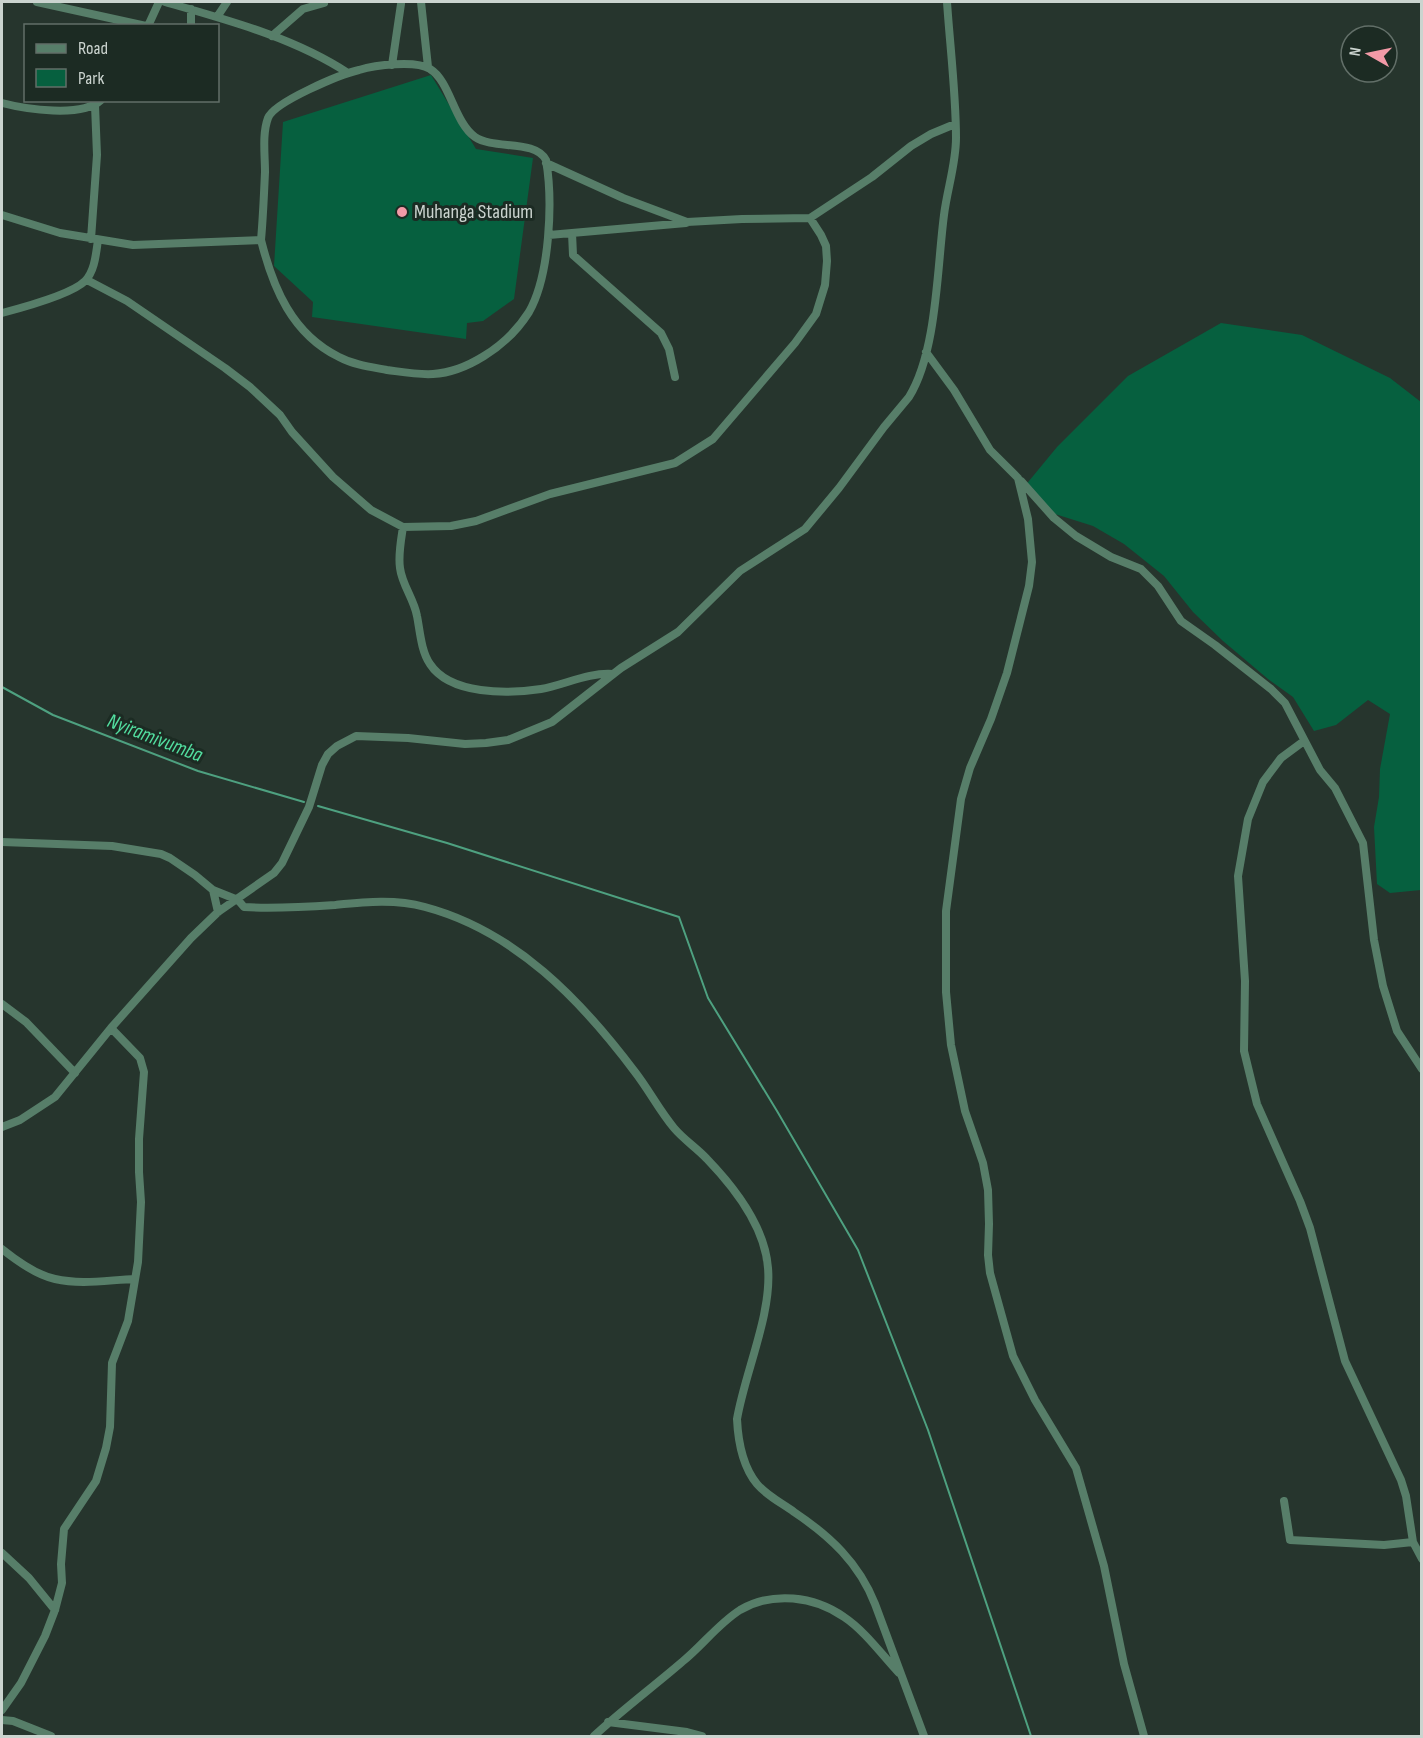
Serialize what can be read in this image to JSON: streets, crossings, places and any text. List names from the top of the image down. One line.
{"water":["Nyiramivumba"],"places":["Muhanga Stadium"],"legend":["Road","Park"],"north":"left"}
